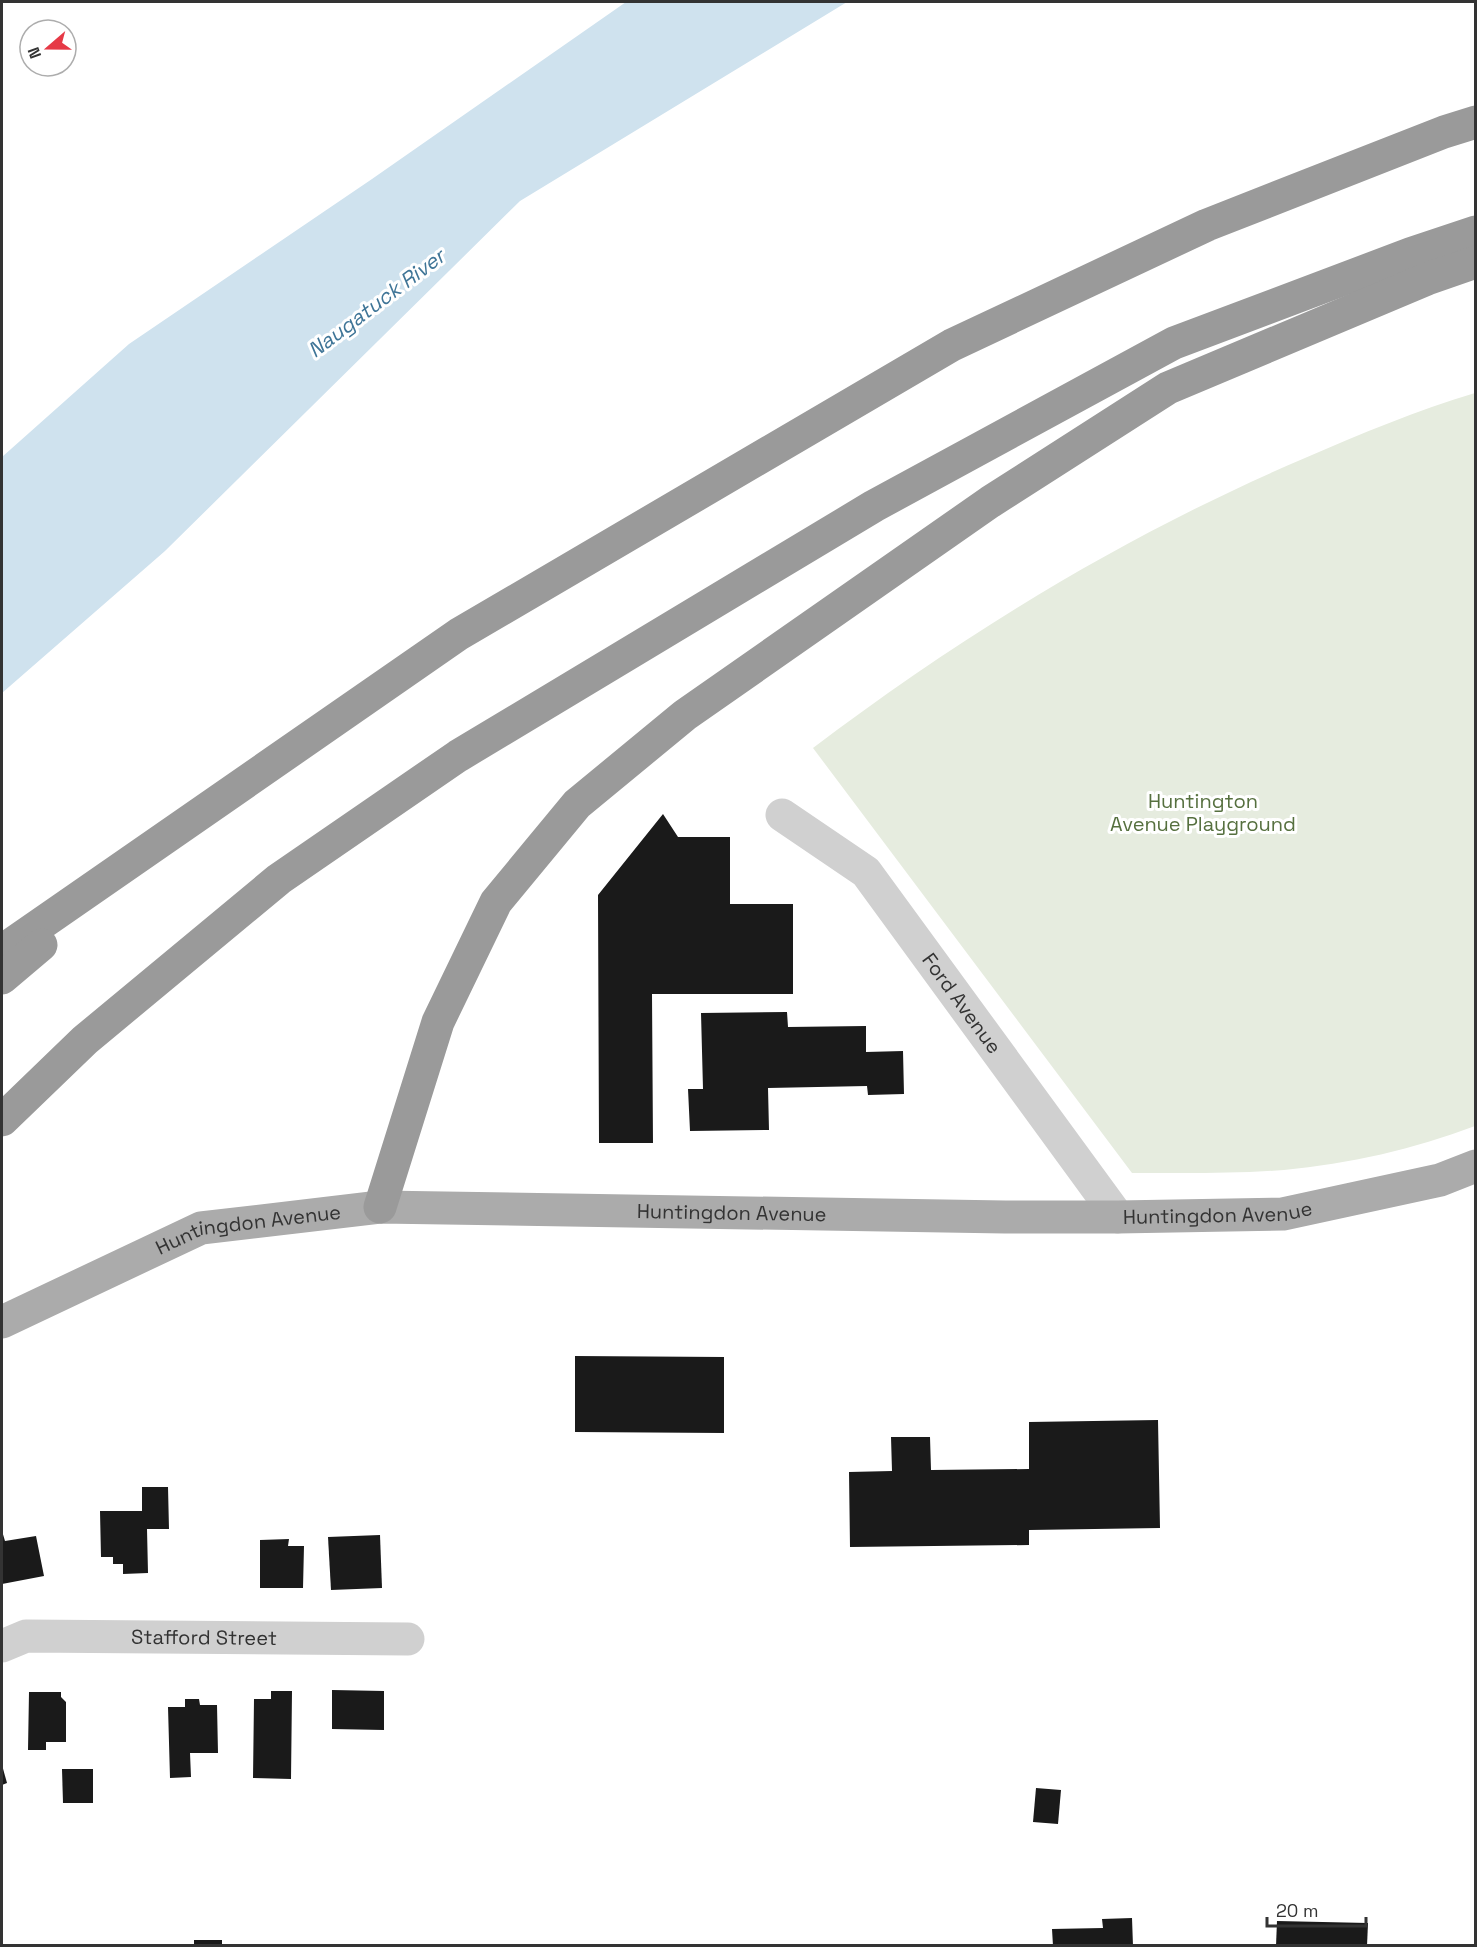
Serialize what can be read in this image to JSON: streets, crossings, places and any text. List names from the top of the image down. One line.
{"streets":{"main road":["Huntingdon Avenue"],"street":["Ford Avenue","Stafford Street"]},"crossings":[["Ford Avenue","Huntingdon Avenue"]],"water":["Naugatuck River"],"parks":["Huntington Avenue Playground"],"scale_bar":"20 m","north":"left"}
